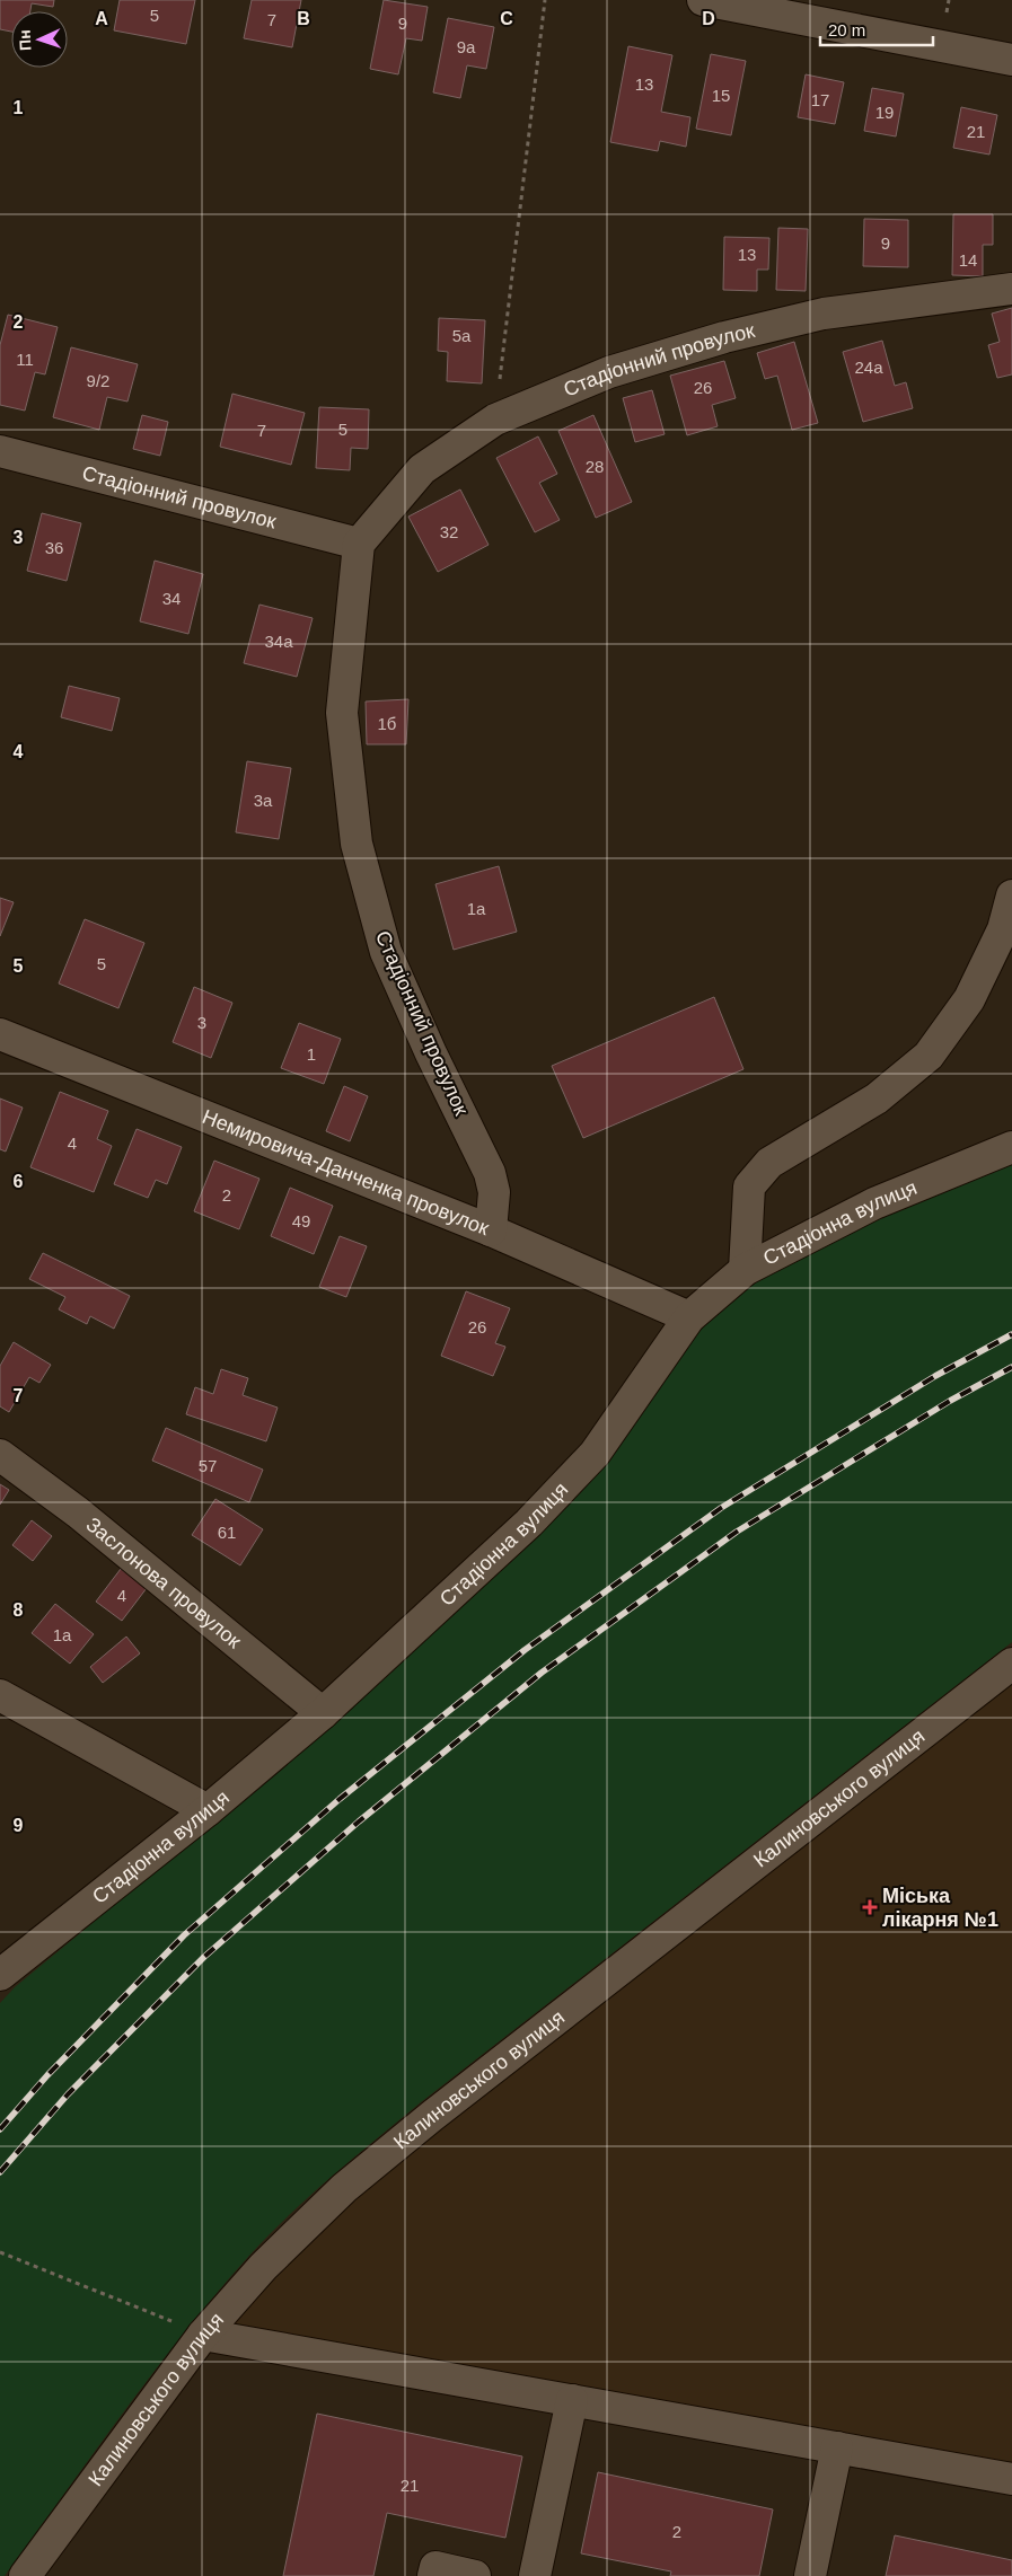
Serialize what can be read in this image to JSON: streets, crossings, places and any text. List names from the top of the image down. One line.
{"streets":{"street":["Стадіонний провулок","Немировича-Данченка провулок","Стадіонна вулиця","Заслонова провулок","Калиновського вулиця"]},"crossings":[["Стадіонний провулок","Немировича-Данченка провулок"],["Немировича-Данченка провулок","Стадіонна вулиця"],["Стадіонна вулиця","Заслонова провулок"]],"places":{"health":["Міська лікарня №1"]},"house_numbers":["5","7","9","9а","13","15","17","19","21","9","13","14","5а","11","24а","9/2","26","5","7","28","32","36","34","34а","1б","3а","1а","5","3","1","4","2","49","26","57","61","4","1а","21","2"],"scale_bar":"20 m","north":"left","grid":{"columns":["A","B","C","D"],"rows":["1","2","3","4","5","6","7","8","9"]}}
